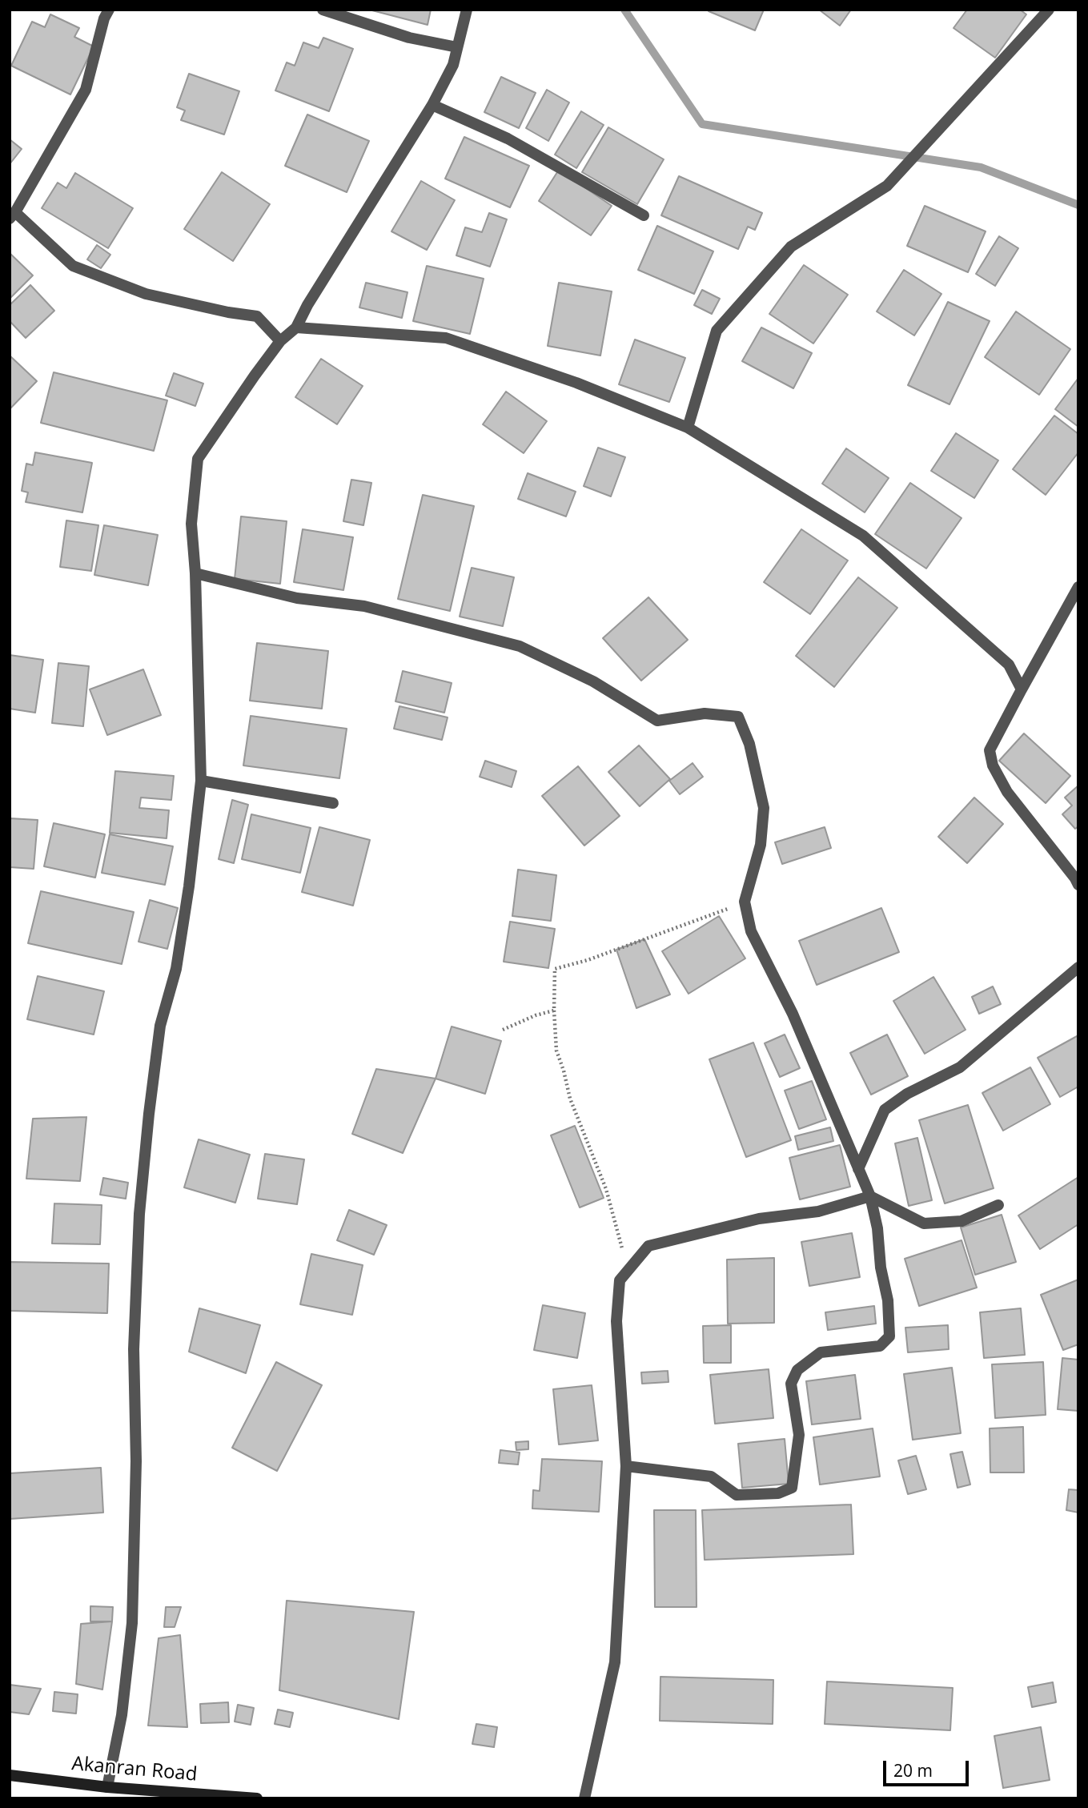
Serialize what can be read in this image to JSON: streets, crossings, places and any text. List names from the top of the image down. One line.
{"streets":{"main road":["Akanran Road"]},"scale_bar":"20 m"}
